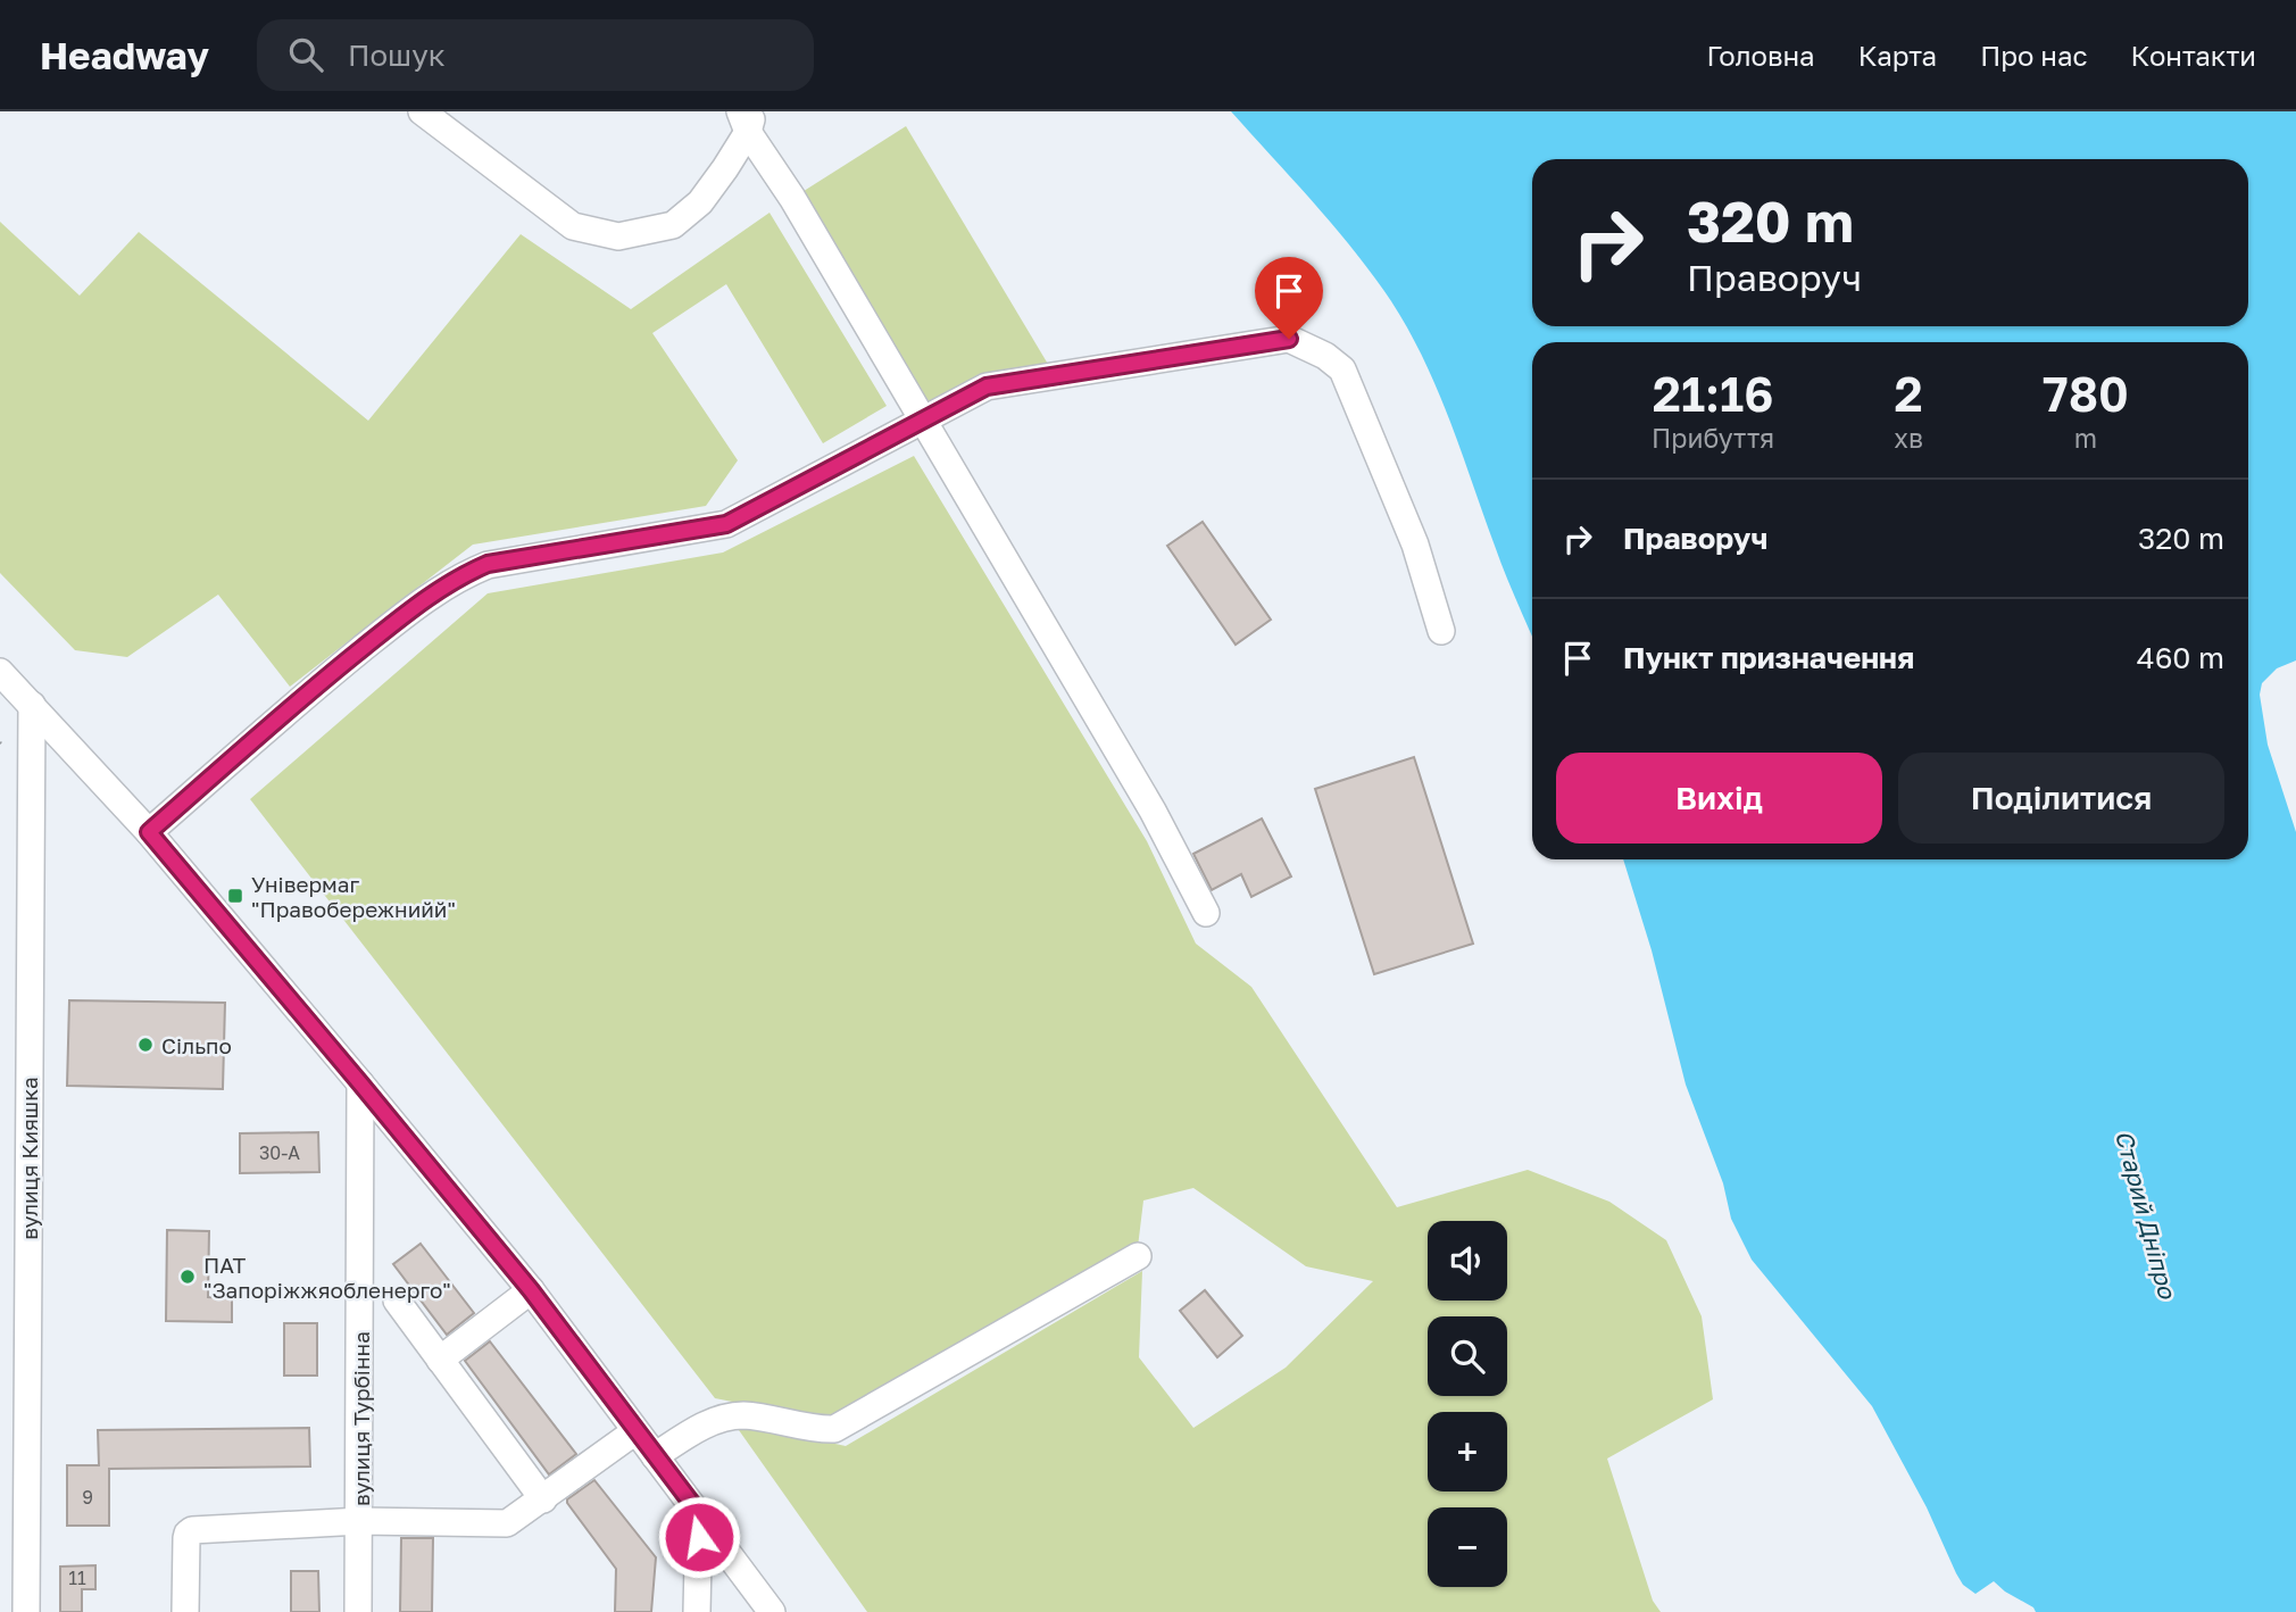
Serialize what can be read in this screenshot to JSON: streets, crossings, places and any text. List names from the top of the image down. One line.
{"streets":{"street":["вулиця Кияшка","вулиця Турбінна"]},"water":["Старий Дніпро"],"places":{"transit":["Універмаг \"Правобережнийй\""],"other":["Сільпо","ПАТ \"Запоріжжяобленерго\""]},"house_numbers":["30-А","9","11"],"page":{"header":"Headway","search":"Пошук","nav":["Головна","Карта","Про нас","Контакти"],"turn":["320 m","Праворуч"],"eta":["21:16","Прибуття","2","хв","780","m"],"list":[{"name":"Праворуч","value":"320 m"},{"name":"Пункт призначення","value":"460 m"}],"buttons":["Вихід","Поділитися"],"map_buttons":["+","−"]}}
